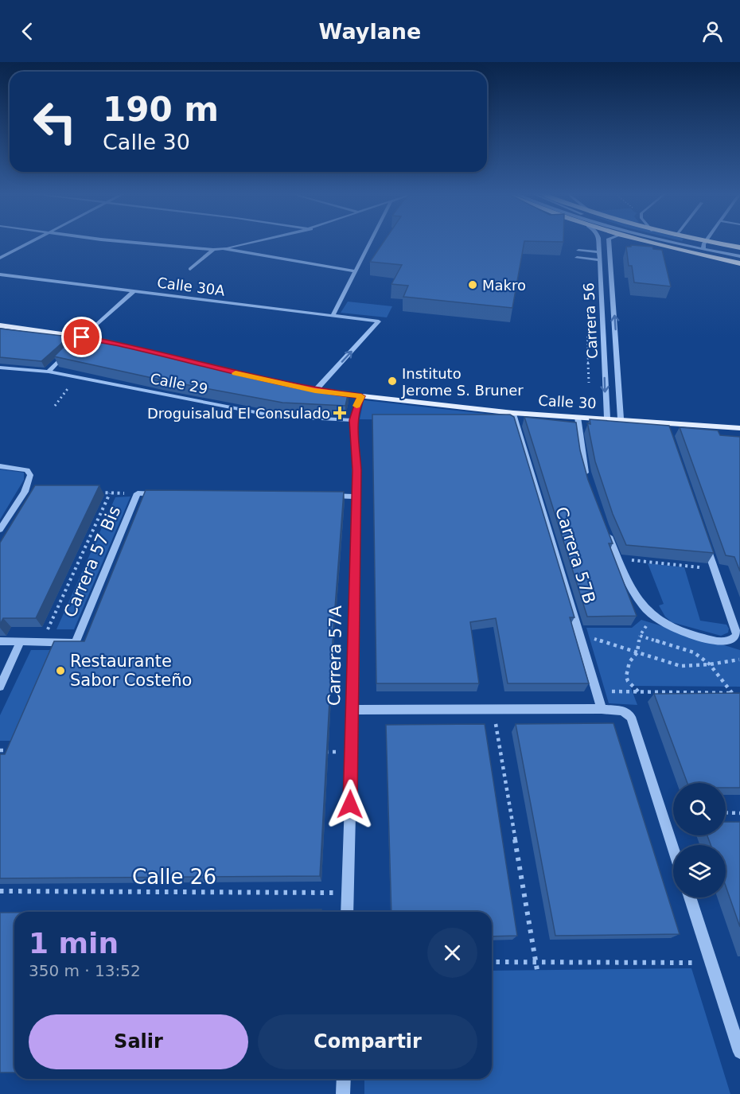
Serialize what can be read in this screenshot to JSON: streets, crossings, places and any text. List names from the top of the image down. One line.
{"streets":{"main road":["Calle 30"],"street":["Calle 30A","Carrera 56","Calle 29","Carrera 57B","Carrera 57 Bis","Carrera 57A"],"path":["Calle 26"]},"crossings":[["Calle 30A","Calle 30"],["Carrera 56","Calle 30"],["Calle 29","Carrera 57A"],["Calle 30","Carrera 57B"],["Calle 30","Carrera 57A"],["Carrera 57A","Calle 26"]],"places":{"other":["Makro","Instituto Jerome S. Bruner","Restaurante Sabor Costeño"],"health":["Droguisalud El Consulado"]},"page":{"header":"Waylane","turn":["190 m","Calle 30"],"heading":["1 min","350 m · 13:52"],"buttons":["Salir","Compartir"]}}
